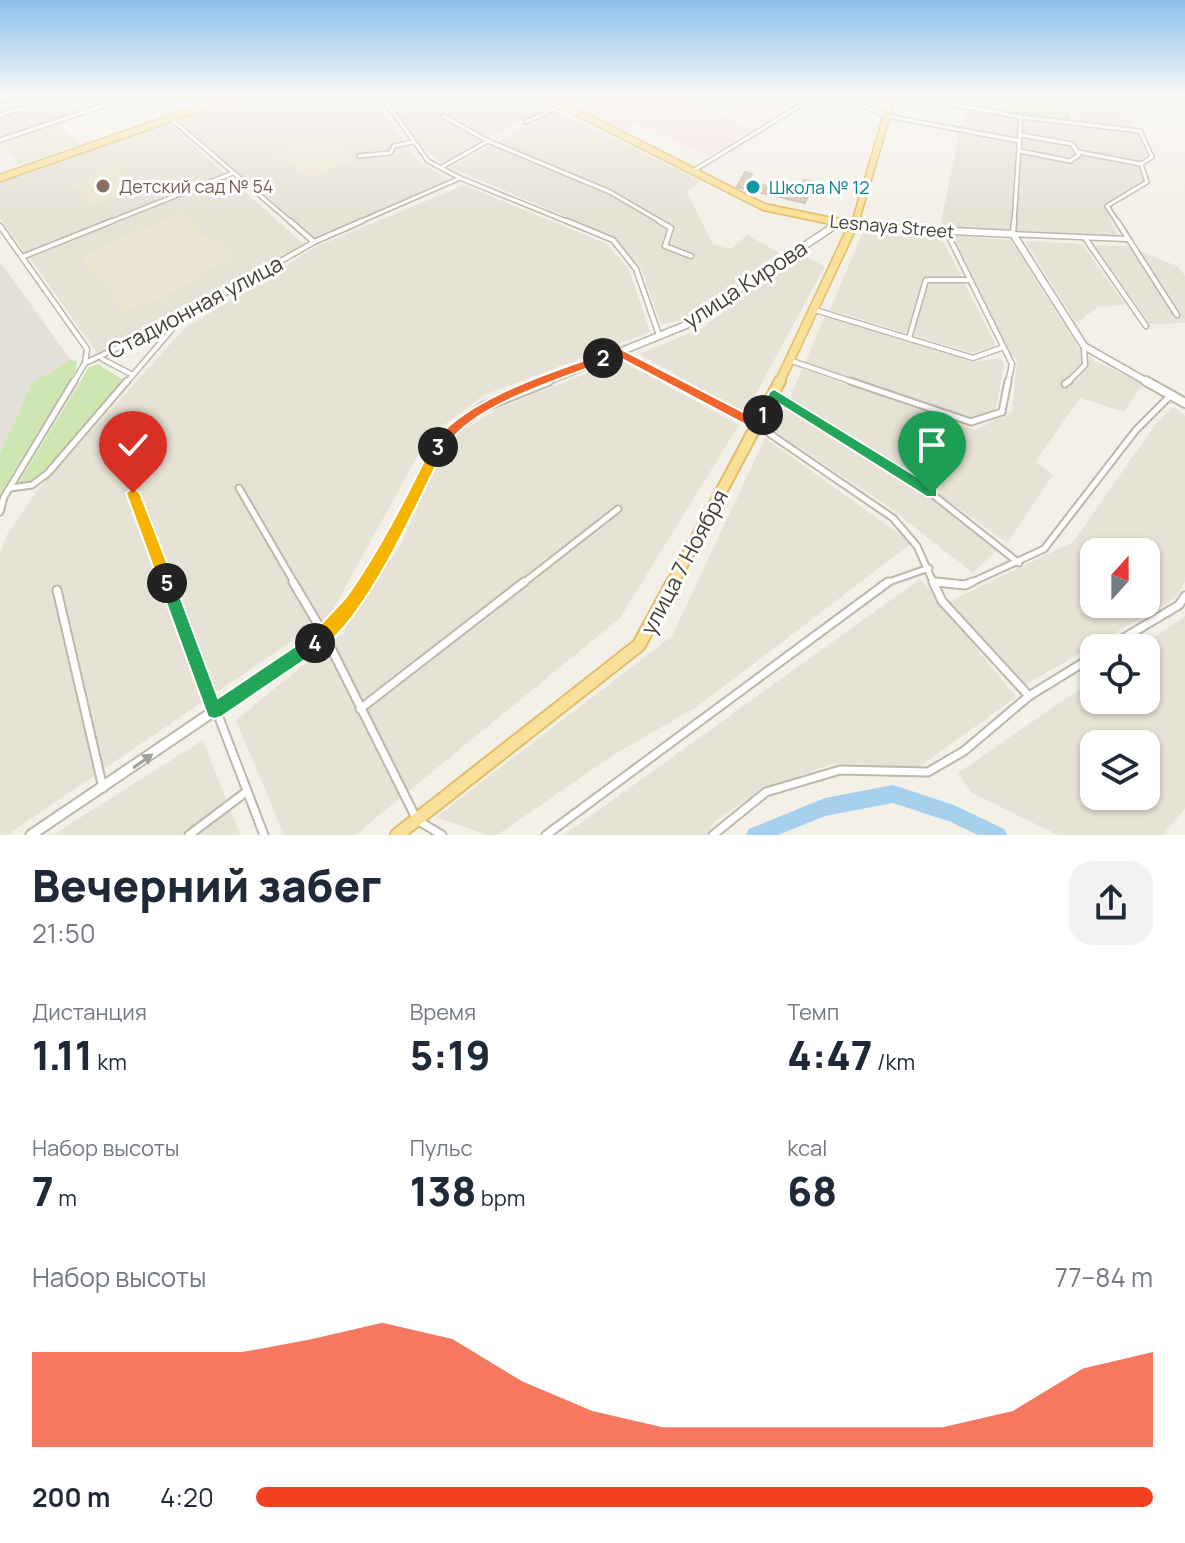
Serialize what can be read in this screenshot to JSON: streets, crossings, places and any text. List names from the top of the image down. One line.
{"streets":{"main road":["Lesnaya Street","улица 7 Ноября"],"street":["улица Кирова","Стадионная улица"]},"crossings":[["Lesnaya Street","улица Кирова"],["Lesnaya Street","улица 7 Ноября"]],"places":["Детский сад № 54","Школа № 12"],"north":"top","page":{"pins":["2","1","3","5","4"],"heading":["Вечерний забег","21:50"],"stats":[["Дистанция","1.11 km"],["Время","5:19"],["Темп","4:47 /km"],["Набор высоты","7 m"],["Пульс","138 bpm"],["kcal","68"]],"chart":["Набор высоты","77–84 m"],"list":[{"name":"200 m","note":"4:20"}]}}
